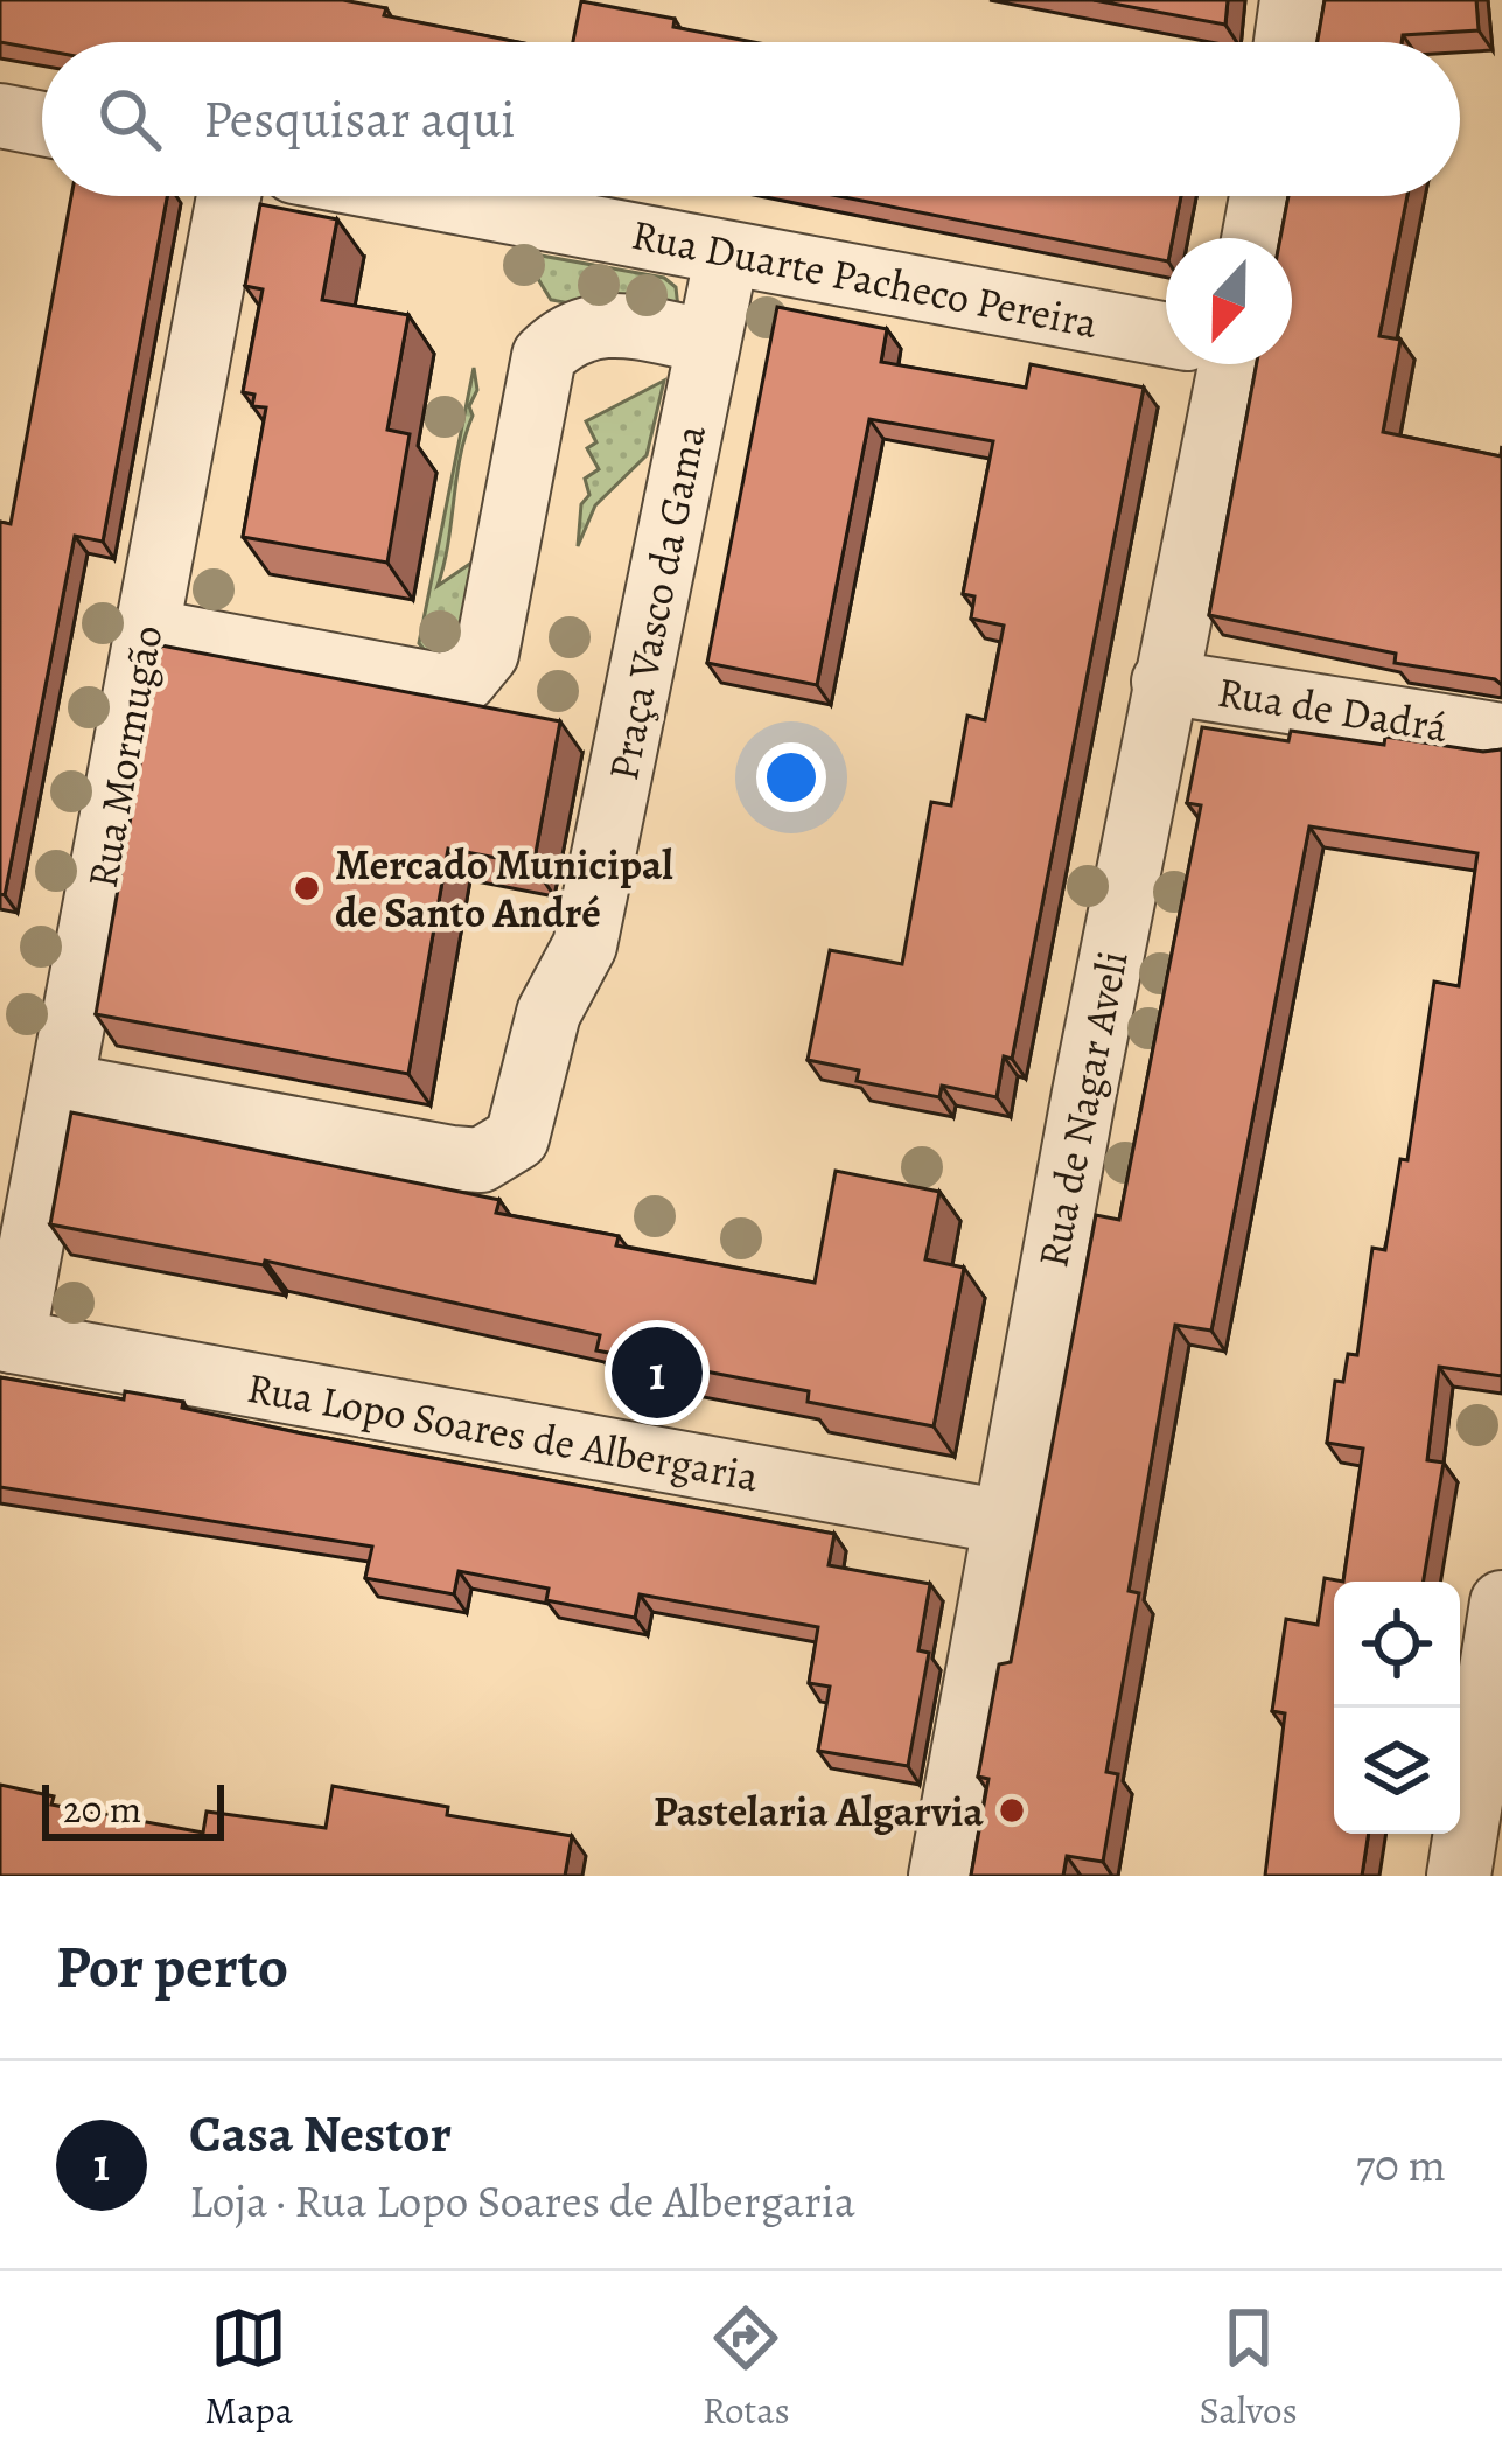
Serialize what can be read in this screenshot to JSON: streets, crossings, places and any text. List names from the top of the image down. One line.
{"streets":{"street":["Rua Duarte Pacheco Pereira","Praça Vasco da Gama","Rua de Dadrá","Rua Mormugão","Rua de Nagar Aveli","Rua Lopo Soares de Albergaria"]},"crossings":[["Rua Duarte Pacheco Pereira","Praça Vasco da Gama"],["Praça Vasco da Gama","Rua Mormugão"],["Rua de Dadrá","Rua de Nagar Aveli"],["Rua Mormugão","Rua Lopo Soares de Albergaria"],["Rua de Nagar Aveli","Rua Lopo Soares de Albergaria"]],"places":["Mercado Municipal de Santo André","Pastelaria Algarvia"],"scale_bar":"20 m","north":"bottom","page":{"search":"Pesquisar aqui","pins":"1","scale":"20 m","heading":"Por perto","list":[{"mark":"1","name":"Casa Nestor","note":"Loja · Rua Lopo Soares de Albergaria","value":"70 m"}],"nav":["Mapa","Rotas","Salvos"]}}
